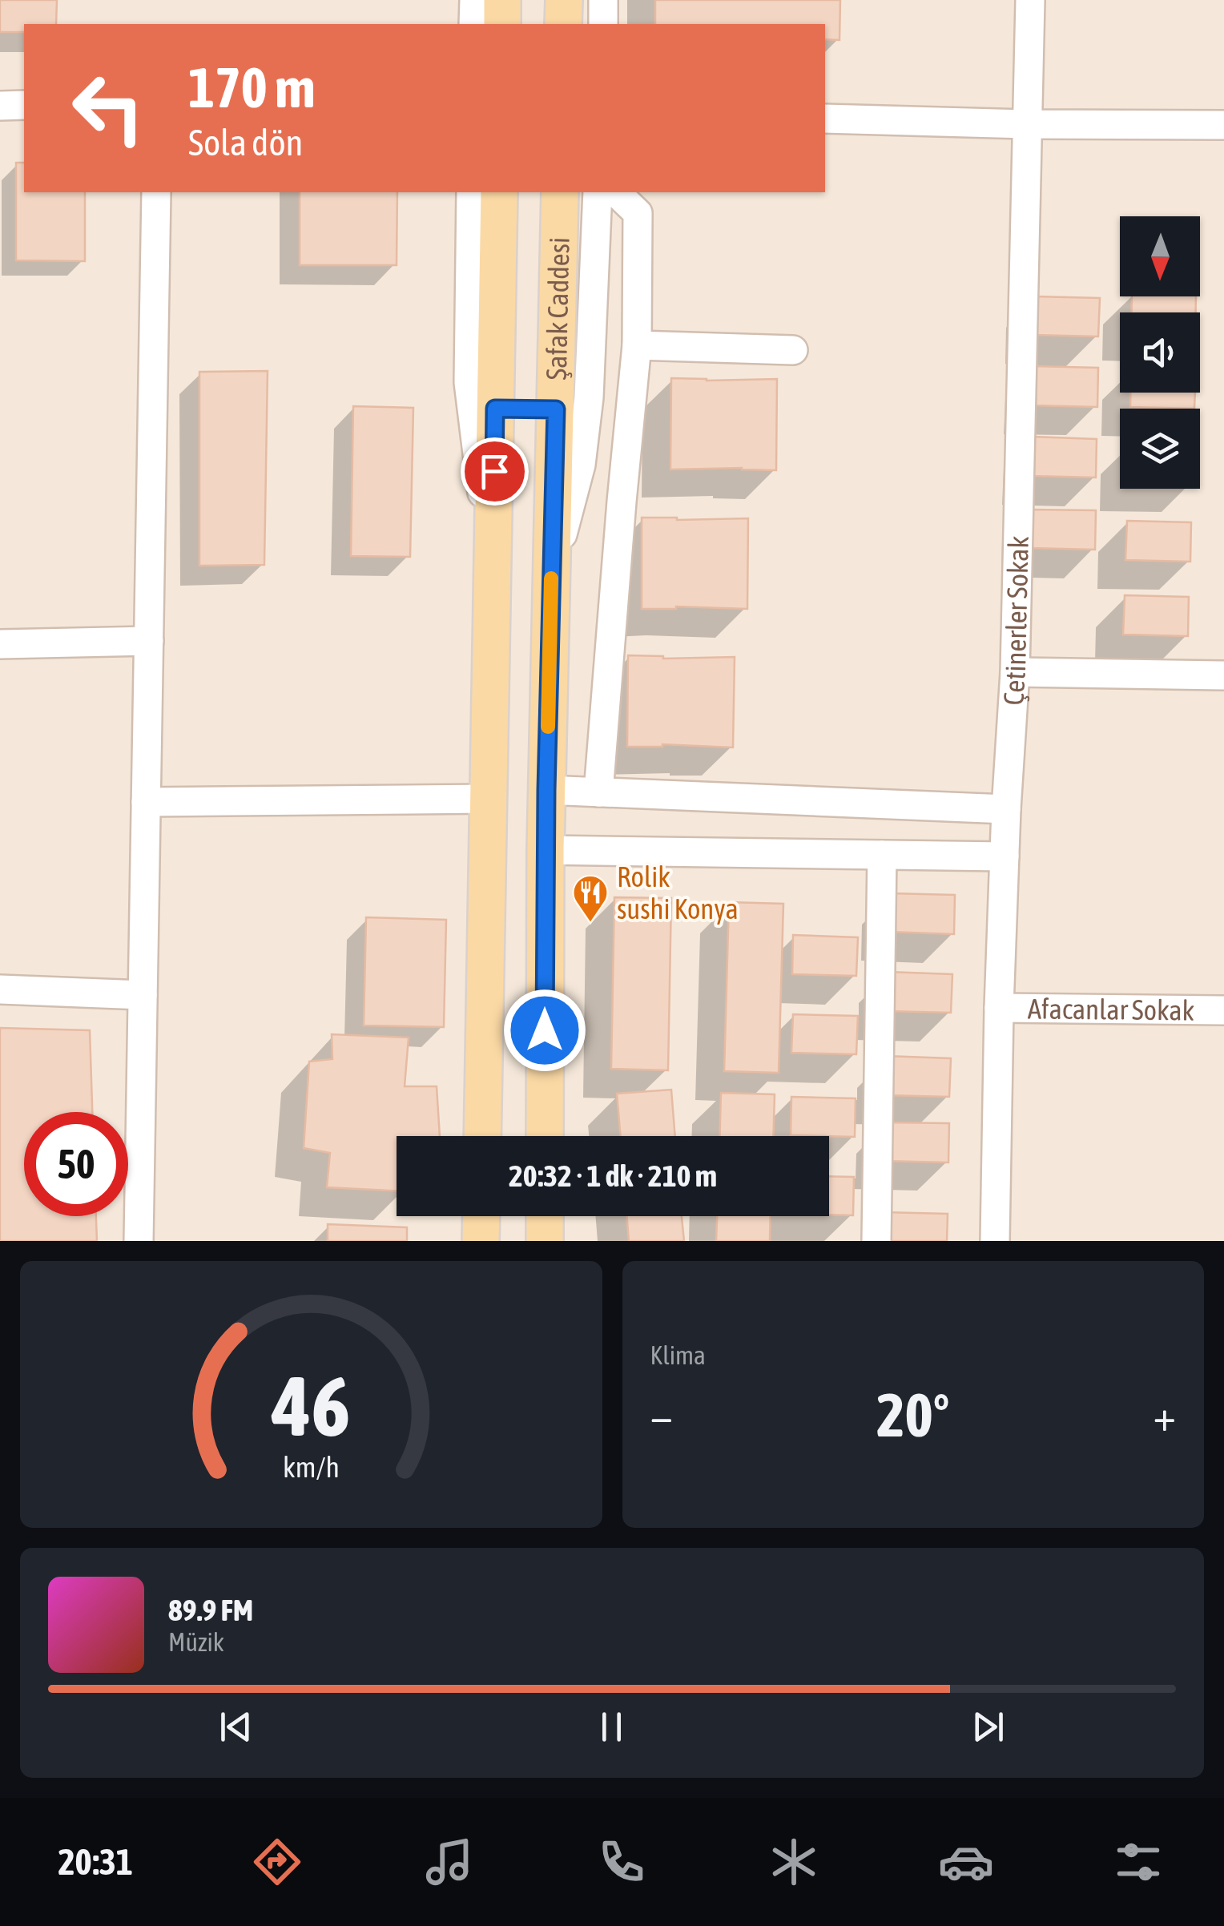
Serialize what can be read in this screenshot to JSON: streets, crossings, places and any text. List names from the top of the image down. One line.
{"streets":{"main road":["Şafak Caddesi"],"street":["Çetinerler Sokak","Afacanlar Sokak"]},"crossings":[["Çetinerler Sokak","Afacanlar Sokak"]],"places":{"restaurant":["Rolik sushi Konya"]},"north":"bottom","page":{"turn":["170 m","Sola dön"],"limit":"50","trip":"20:32 · 1 dk · 210 m","tile":"Klima","heat":["−","20°","+"],"song":["89.9 FM","Müzik"],"tabs":"20:31","gauge":["46","km/h"]}}
